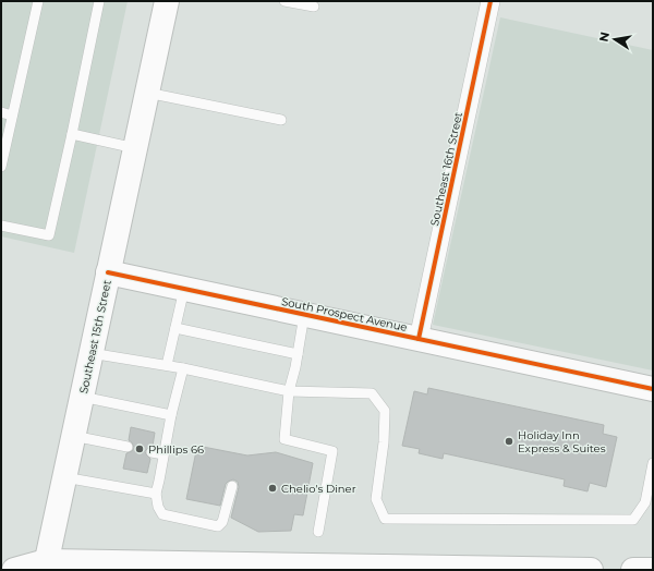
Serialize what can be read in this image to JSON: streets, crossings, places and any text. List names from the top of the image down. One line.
{"streets":{"main road":["South Prospect Avenue","Southeast 15th Street"],"street":["Southeast 16th Street"]},"crossings":[["Southeast 16th Street","South Prospect Avenue"],["South Prospect Avenue","Southeast 15th Street"]],"places":["Holiday Inn Express & Suites","Phillips 66","Chelio's Diner"],"north":"left"}
